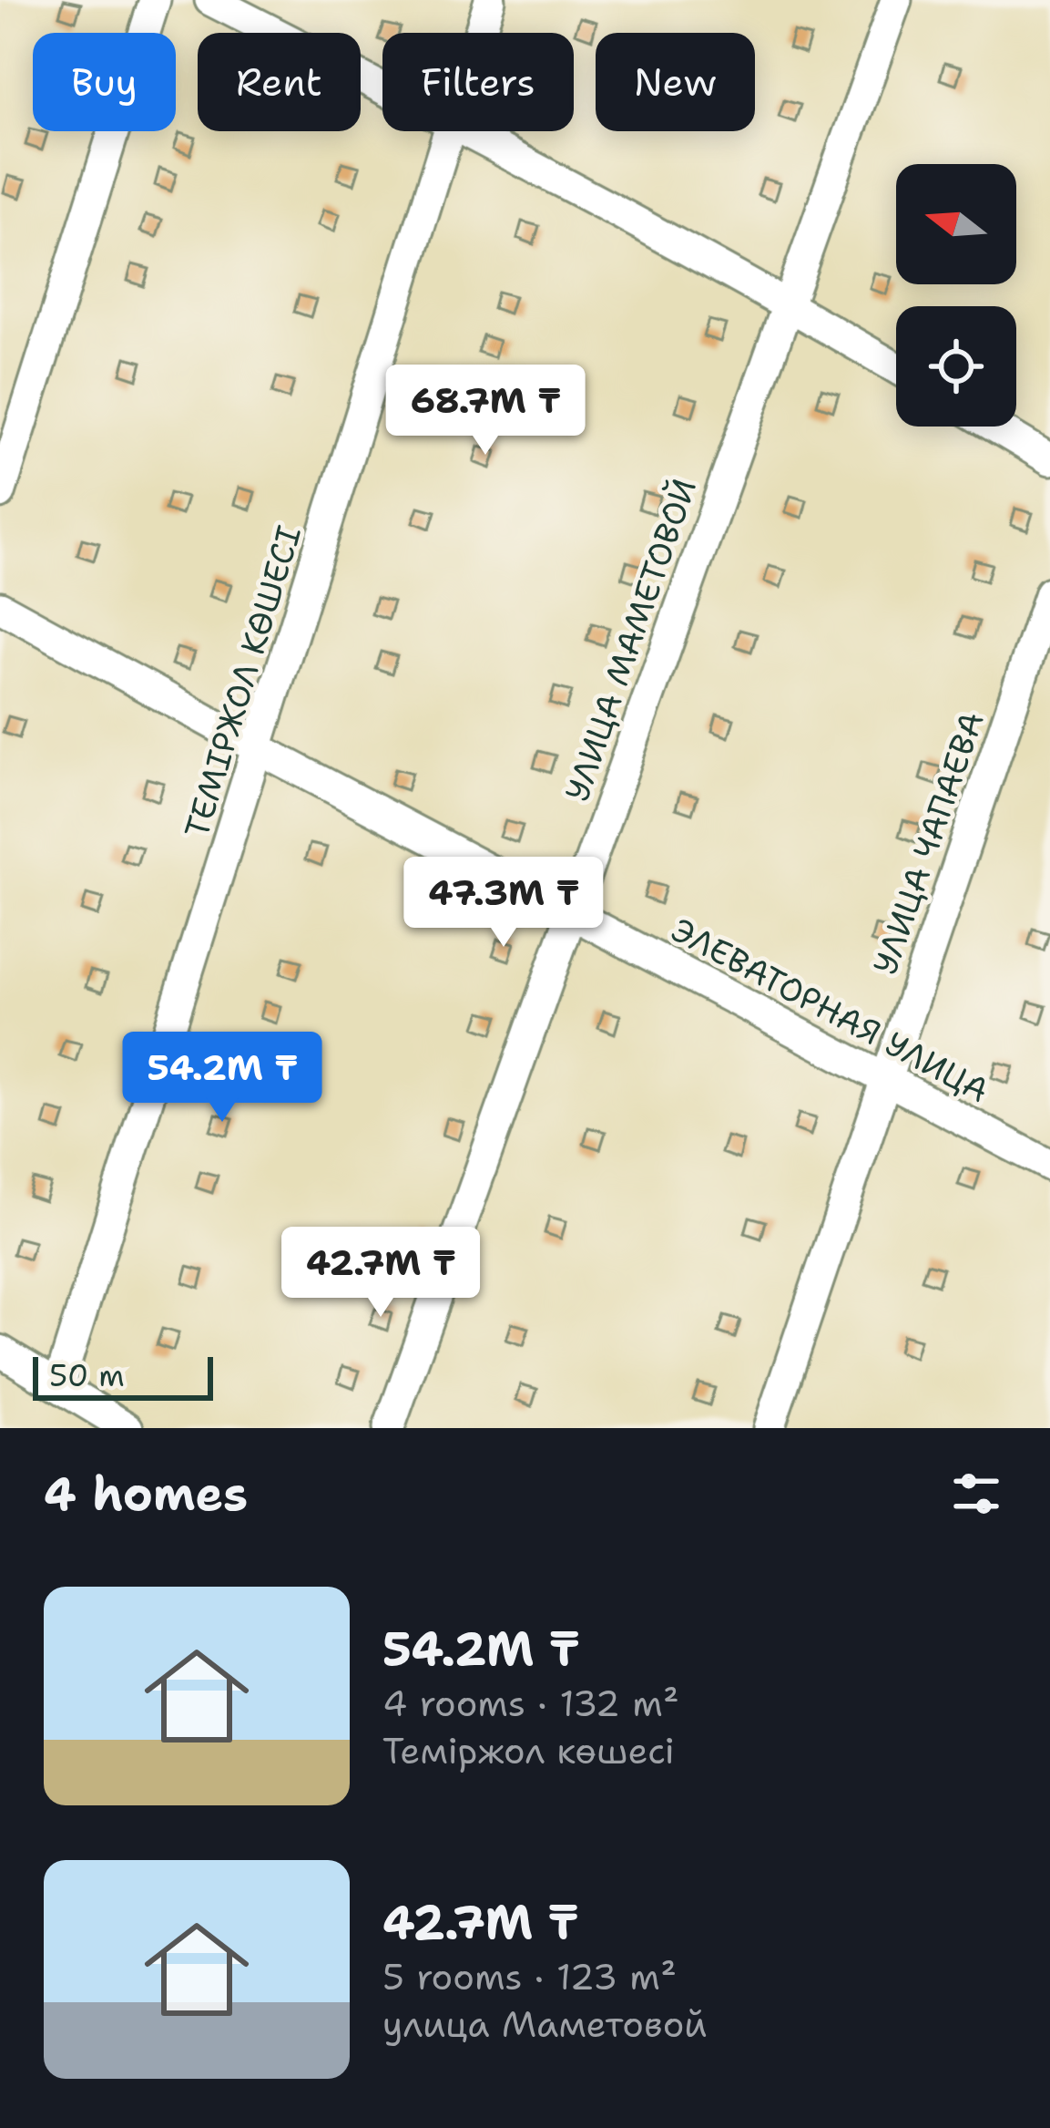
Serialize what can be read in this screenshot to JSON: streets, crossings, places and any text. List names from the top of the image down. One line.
{"streets":{"street":["УЛИЦА МАМЕТОВОЙ","ТЕМІРЖОЛ КӨШЕСІ","УЛИЦА ЧАПАЕВА","ЭЛЕВАТОРНАЯ УЛИЦА"]},"crossings":[["УЛИЦА МАМЕТОВОЙ","ЭЛЕВАТОРНАЯ УЛИЦА"],["ТЕМІРЖОЛ КӨШЕСІ","ЭЛЕВАТОРНАЯ УЛИЦА"],["УЛИЦА ЧАПАЕВА","ЭЛЕВАТОРНАЯ УЛИЦА"]],"scale_bar":"50 m","north":"left","page":{"chip":["Buy","Rent","Filters","New"],"price":["68.7M ₸","47.3M ₸","54.2M ₸","42.7M ₸"],"scale":"50 m","heading":"4 homes","list":[{"name":"54.2M ₸","note":"4 rooms · 132 m² · Теміржол көшесі"},{"name":"42.7M ₸","note":"5 rooms · 123 m² · улица Маметовой"}]}}
